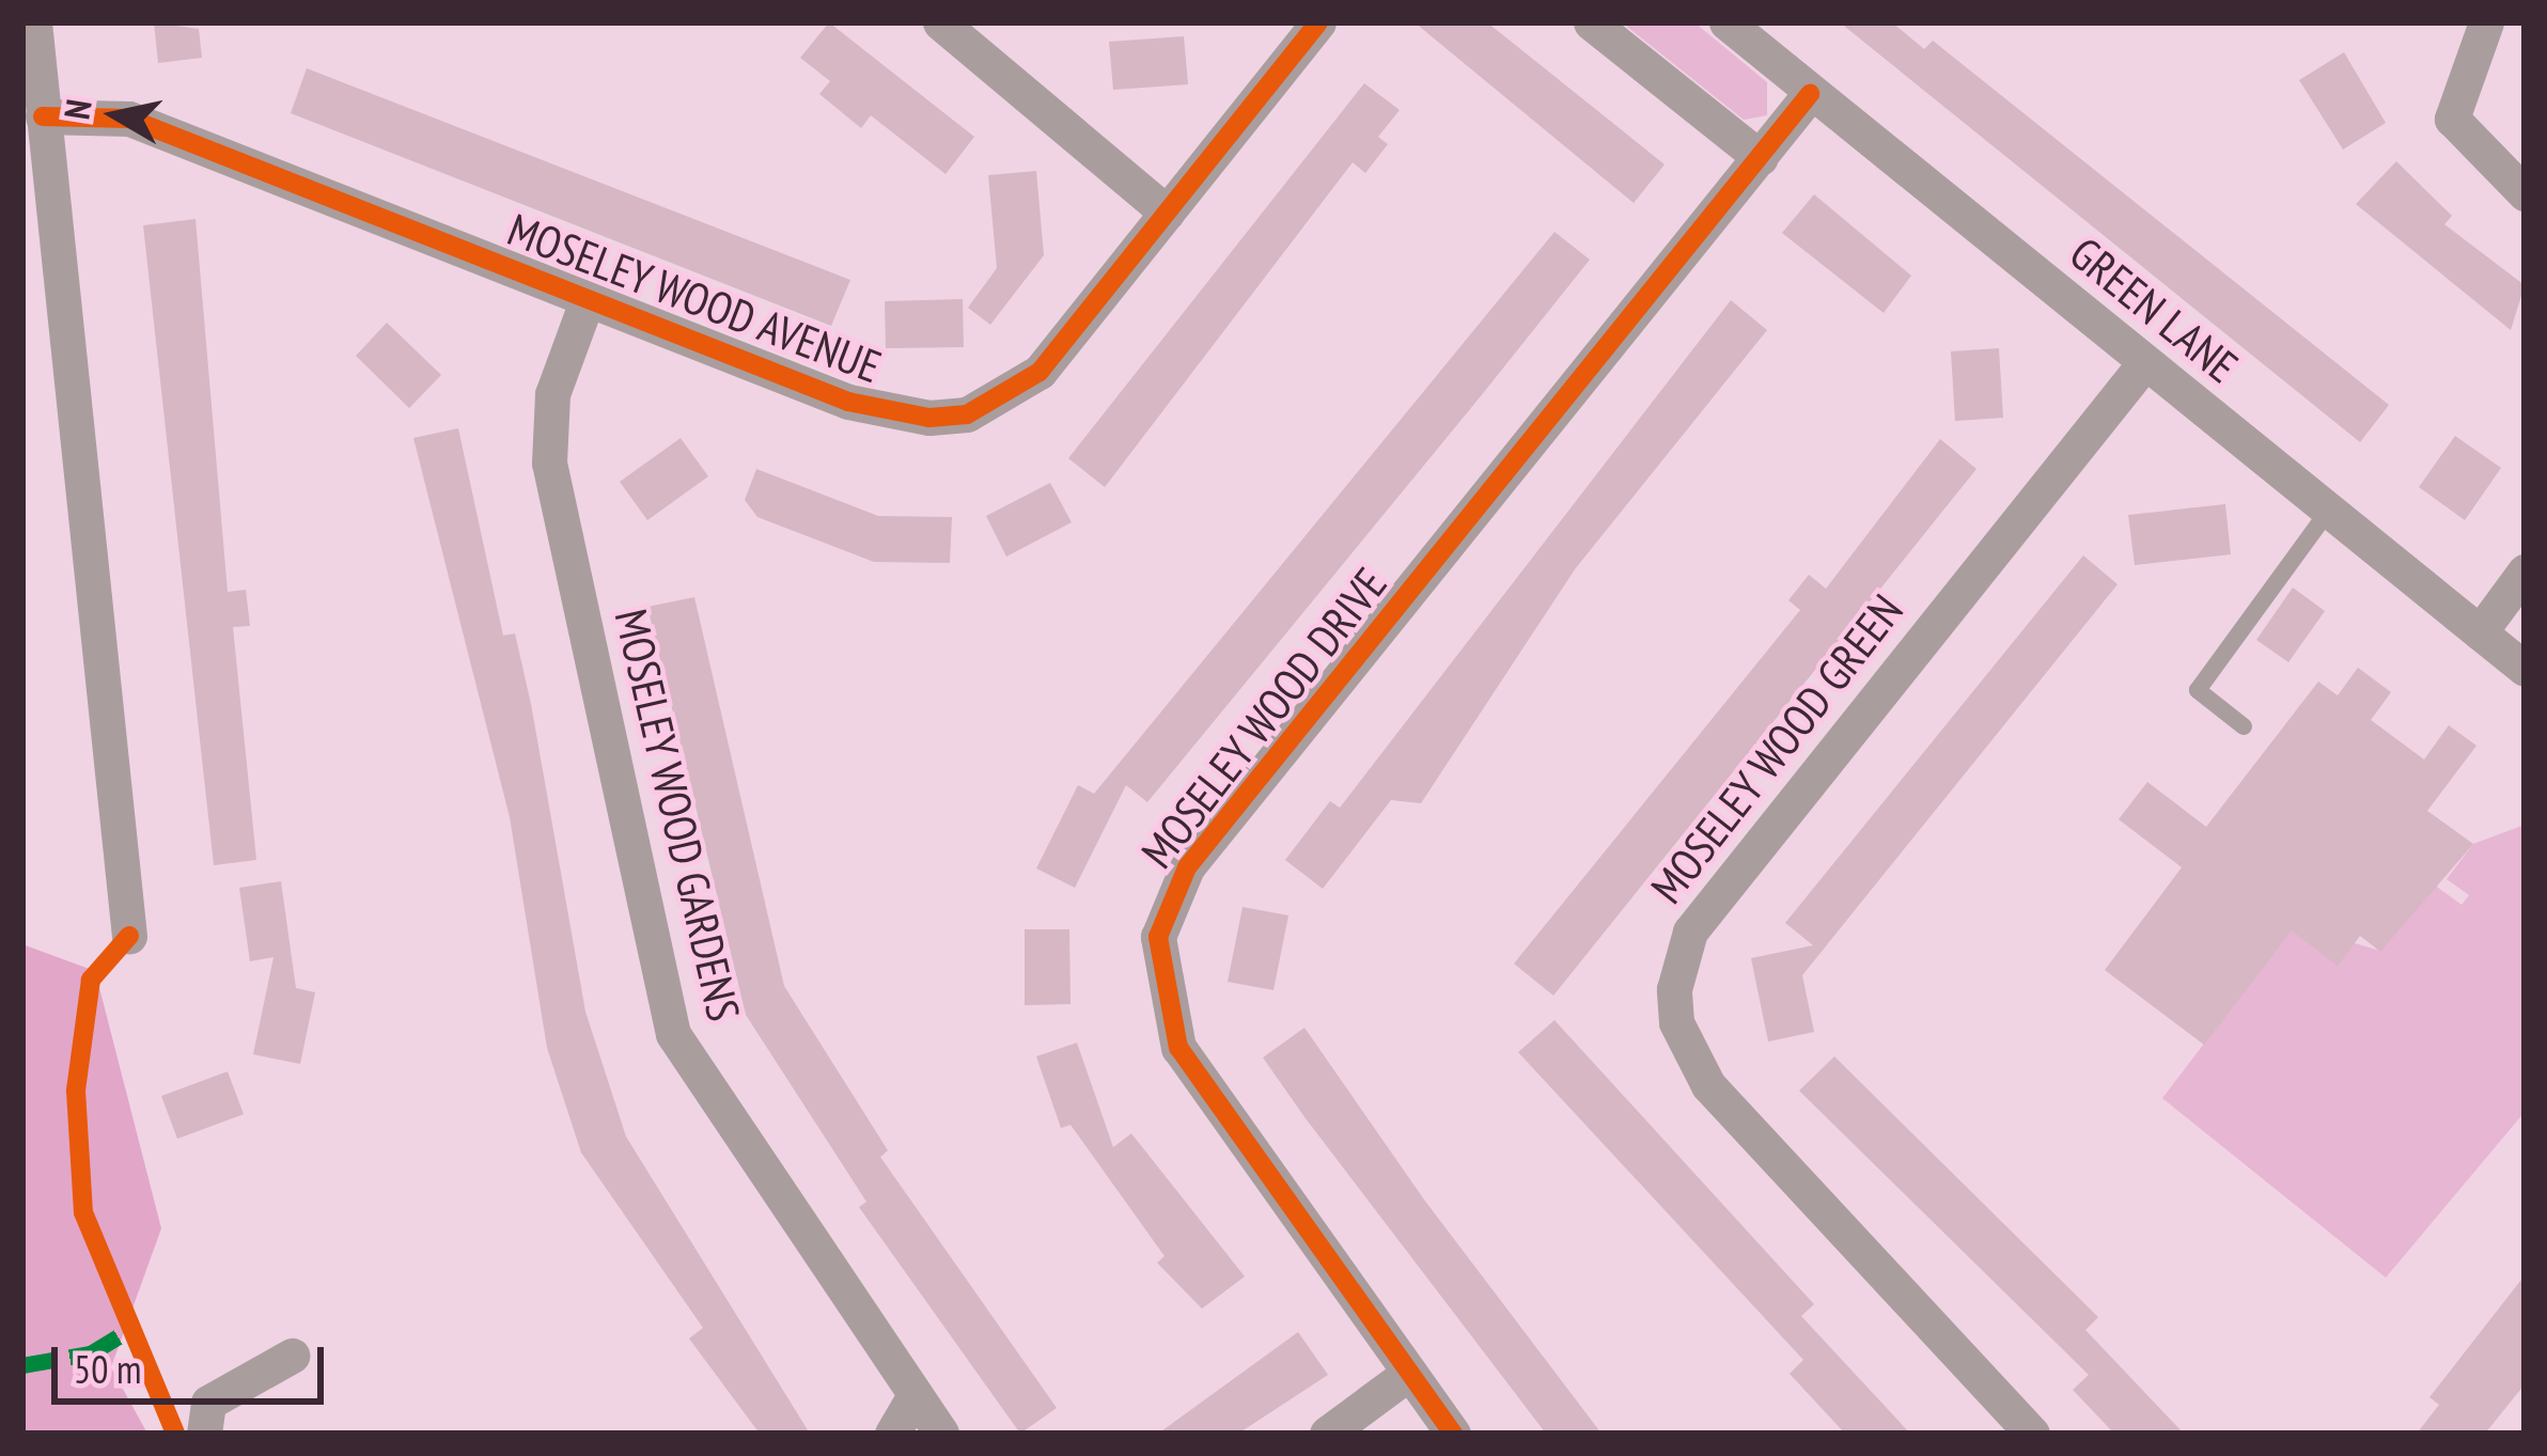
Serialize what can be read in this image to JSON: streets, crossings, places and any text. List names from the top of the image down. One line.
{"streets":{"street":["MOSELEY WOOD AVENUE","GREEN LANE","MOSELEY WOOD DRIVE","MOSELEY WOOD GREEN","MOSELEY WOOD GARDENS"]},"crossings":[["MOSELEY WOOD AVENUE","MOSELEY WOOD GARDENS"],["GREEN LANE","MOSELEY WOOD DRIVE"],["GREEN LANE","MOSELEY WOOD GREEN"]],"scale_bar":"50 m","north":"left"}
